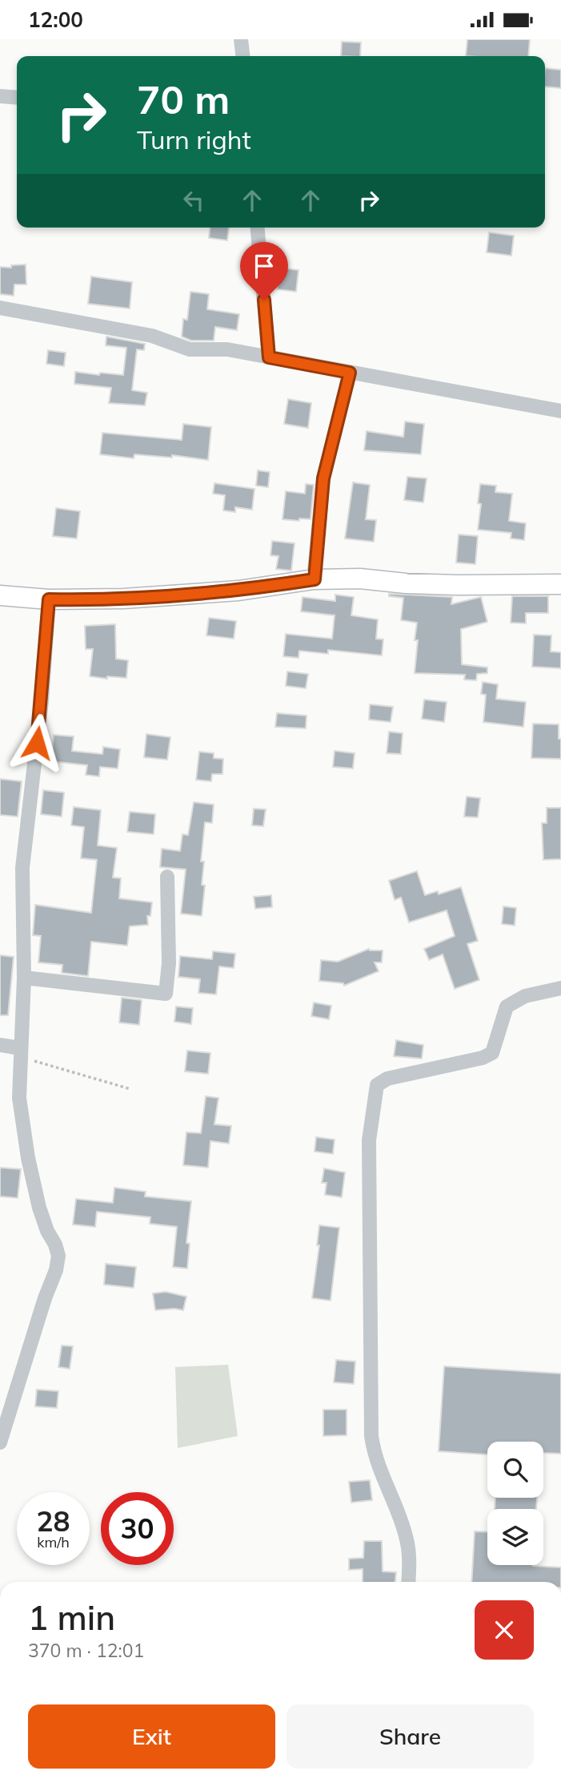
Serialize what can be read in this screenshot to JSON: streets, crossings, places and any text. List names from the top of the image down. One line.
{"page":{"status":"12:00","turn":["70 m","Turn right"],"speed":"28 km/h","limit":"30","heading":["1 min","370 m · 12:01"],"buttons":["Exit","Share"]}}
